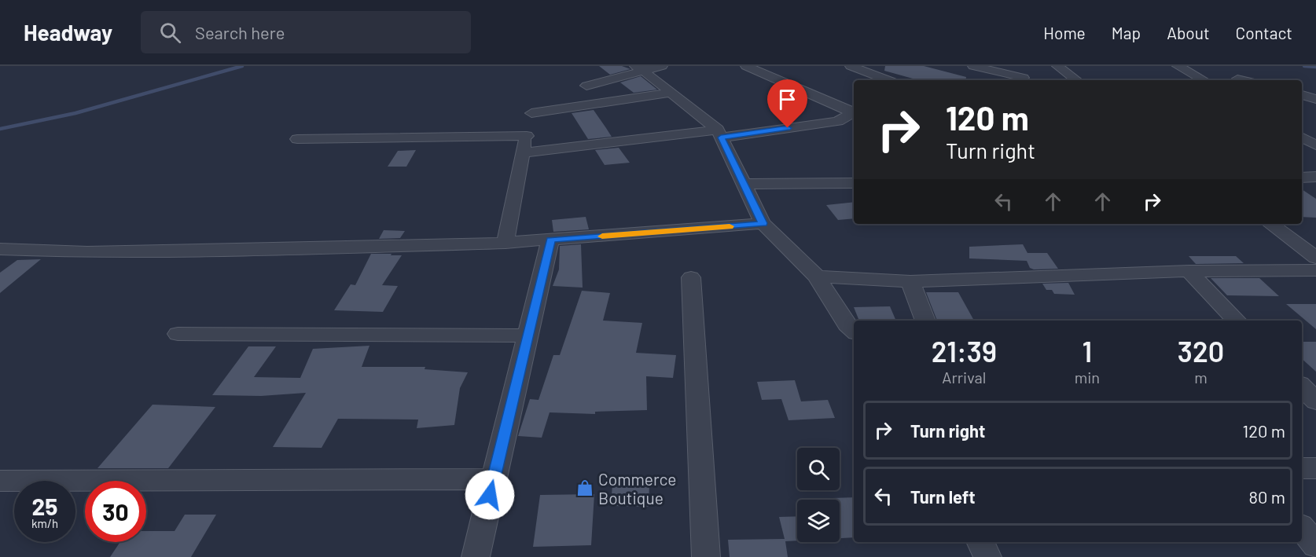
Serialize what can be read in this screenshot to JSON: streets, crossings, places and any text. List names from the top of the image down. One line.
{"places":{"shop":["Commerce Boutique"]},"page":{"header":"Headway","search":"Search here","nav":["Home","Map","About","Contact"],"turn":["120 m","Turn right"],"eta":["21:39","Arrival","1","min","320","m"],"list":[{"name":"Turn right","value":"120 m"},{"name":"Turn left","value":"80 m"}],"speed":"25 km/h","limit":"30"}}
